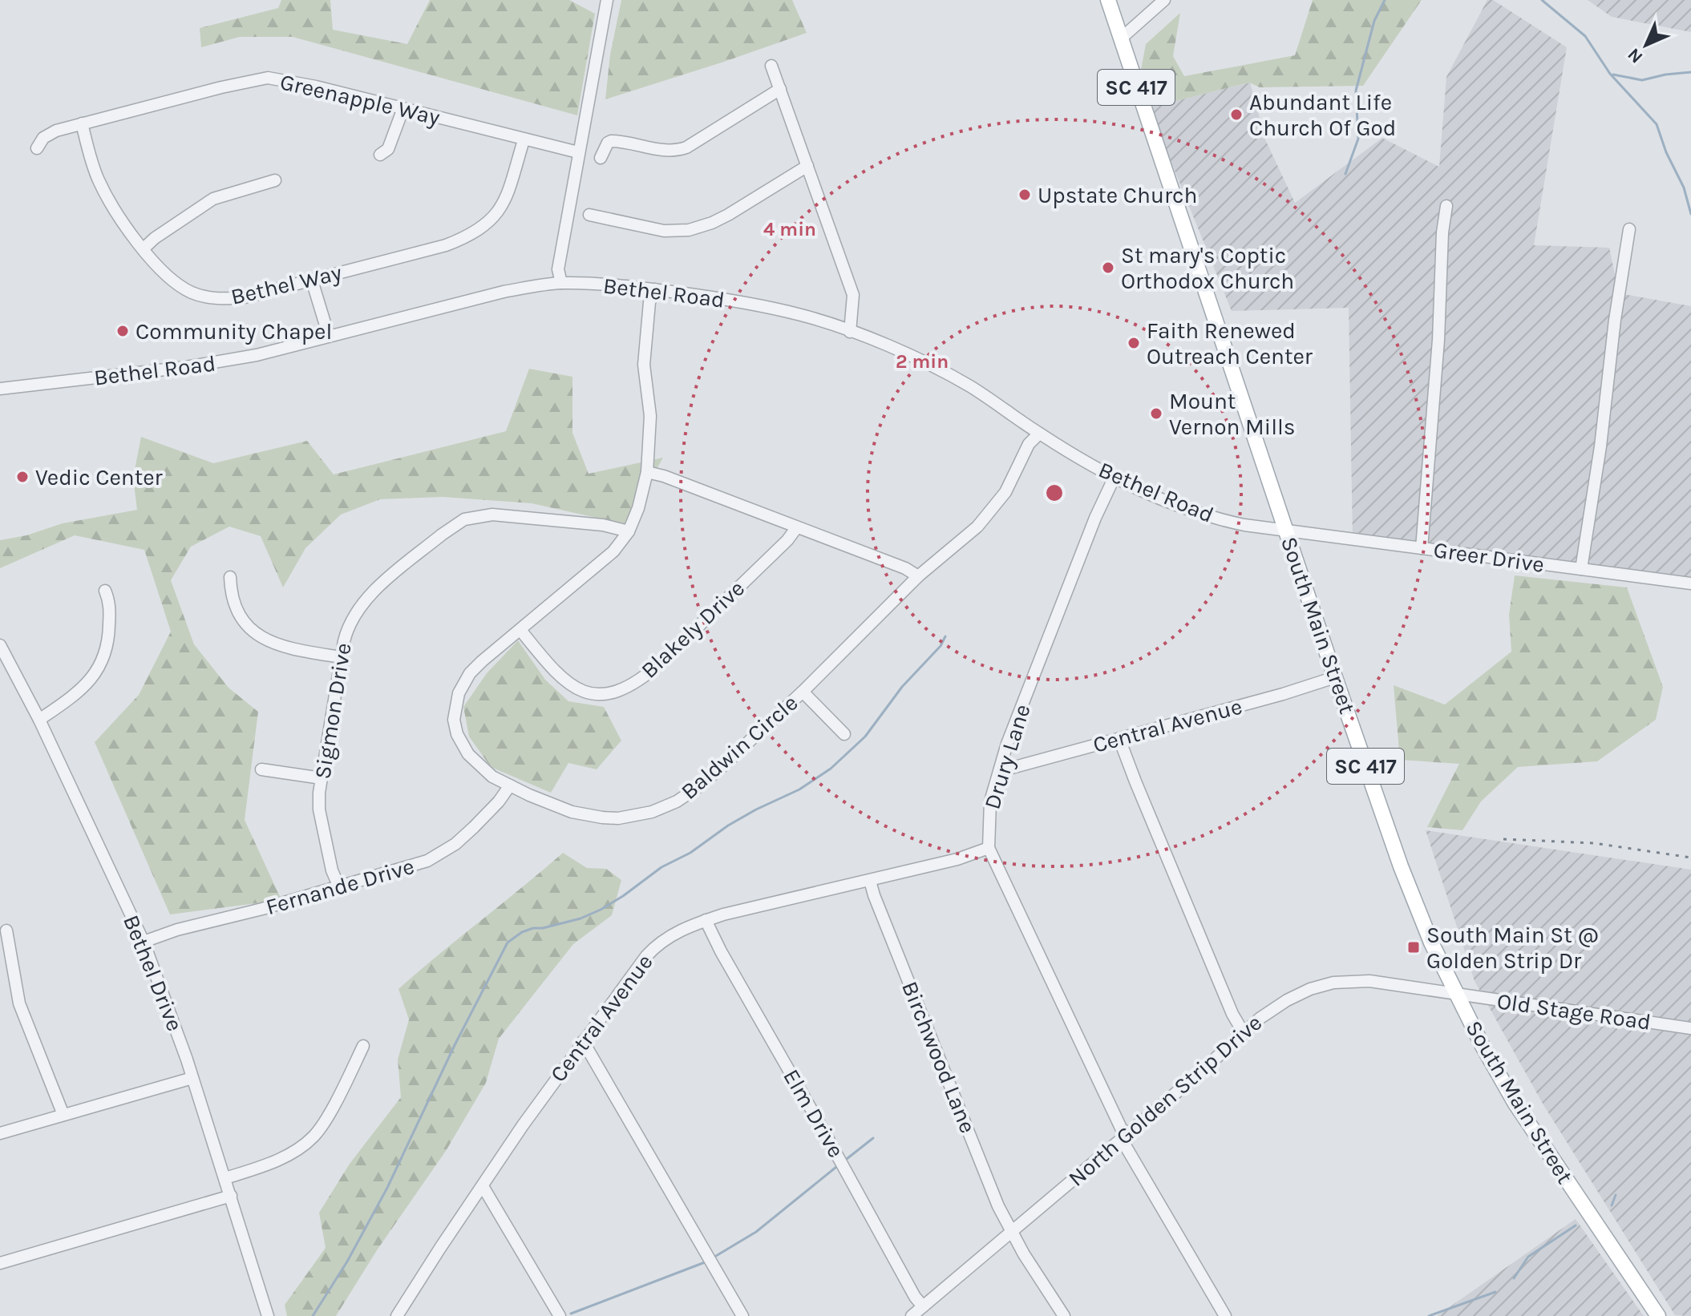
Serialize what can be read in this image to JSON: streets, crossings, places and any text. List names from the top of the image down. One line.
{"streets":{"main road":["SC 417","South Main Street"],"street":["Greenapple Way","Bethel Way","Bethel Road","Greer Drive","Blakely Drive","Sigmon Drive","Central Avenue","Baldwin Circle","Drury Lane","Fernande Drive","Bethel Drive","Old Stage Road","Birchwood Lane","North Golden Strip Drive","Elm Drive"]},"crossings":[["Greenapple Way","Bethel Way"],["Bethel Road","Greer Drive"],["Bethel Road","South Main Street"],["Bethel Road","Baldwin Circle"],["Bethel Road","Drury Lane"],["Greer Drive","South Main Street"],["South Main Street","Central Avenue"],["South Main Street","Old Stage Road"],["South Main Street","North Golden Strip Drive"],["Blakely Drive","Baldwin Circle"],["Sigmon Drive","Baldwin Circle"],["Sigmon Drive","Fernande Drive"],["Central Avenue","Drury Lane"],["Central Avenue","Birchwood Lane"],["Central Avenue","Elm Drive"],["Baldwin Circle","Fernande Drive"],["Drury Lane","North Golden Strip Drive"],["Fernande Drive","Bethel Drive"],["Old Stage Road","North Golden Strip Drive"],["Birchwood Lane","North Golden Strip Drive"],["North Golden Strip Drive","Elm Drive"]],"places":{"other":["Abundant Life Church Of God","Upstate Church","St mary's Coptic Orthodox Church","Community Chapel","Faith Renewed Outreach Center","Mount Vernon Mills","Vedic Center"],"transit":["South Main St @ Golden Strip Dr"]},"north":"bottom left","rings":["4 min","2 min"]}
